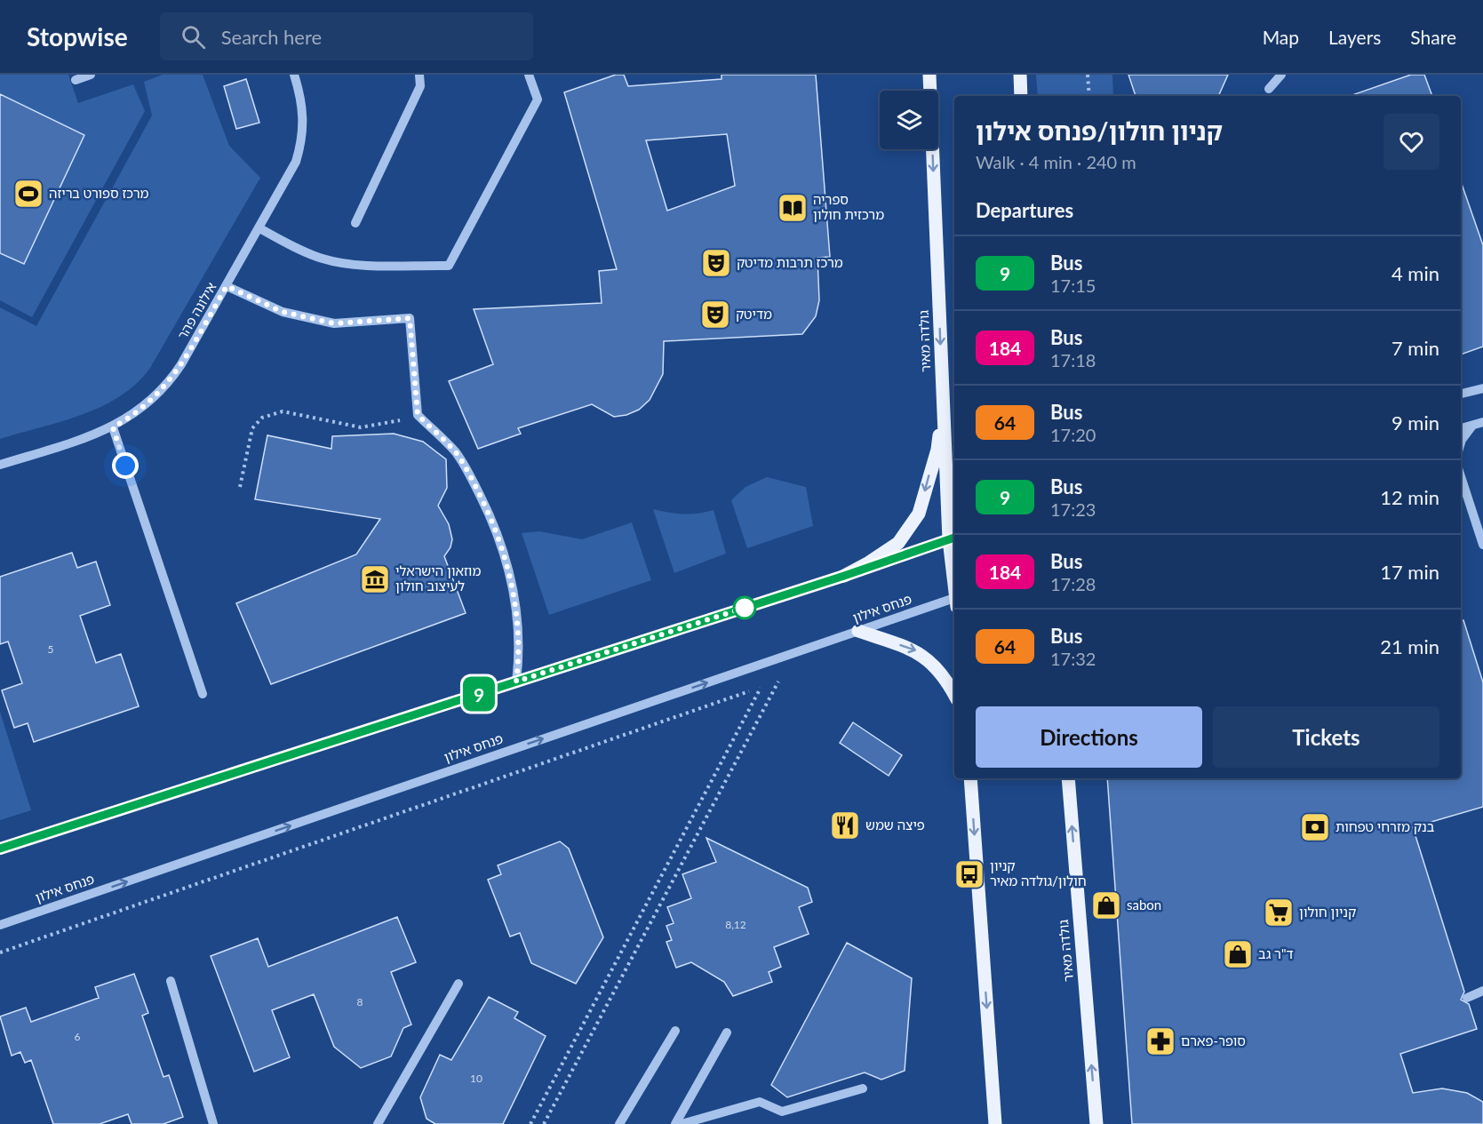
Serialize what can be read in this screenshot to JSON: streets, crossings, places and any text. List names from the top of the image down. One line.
{"streets":{"main road":["גולדה מאיר"],"street":["אילונה פהר","פנחס אילון"]},"places":{"sports":["מרכז ספורט בריזה"],"library":["ספריה מרכזית חולון"],"theatre":["מרכז תרבות מדיטק","מדיטק"],"museum":["מוזאון הישראלי לעיצוב חולון"],"restaurant":["פיצה שמש"],"bank":["בנק מזרחי טפחות"],"bus stop":["קניון חולון/גולדה מאיר"],"shop":["sabon","ד\"ר גב"],"supermarket":["קניון חולון"],"pharmacy":["סופר-פארם"]},"lines":["bus line 9"],"house_numbers":["5","8,12","8","6","10"],"page":{"header":"Stopwise","search":"Search here","nav":["Map","Layers","Share"],"on_map":"9","heading":[["קניון חולון/פנחס אילון","Walk · 4 min · 240 m"],"Departures"],"list":[{"mark":"9","name":"Bus","note":"17:15","value":"4 min"},{"mark":"184","name":"Bus","note":"17:18","value":"7 min"},{"mark":"64","name":"Bus","note":"17:20","value":"9 min"},{"mark":"9","name":"Bus","note":"17:23","value":"12 min"},{"mark":"184","name":"Bus","note":"17:28","value":"17 min"},{"mark":"64","name":"Bus","note":"17:32","value":"21 min"}],"buttons":["Directions","Tickets"]}}
